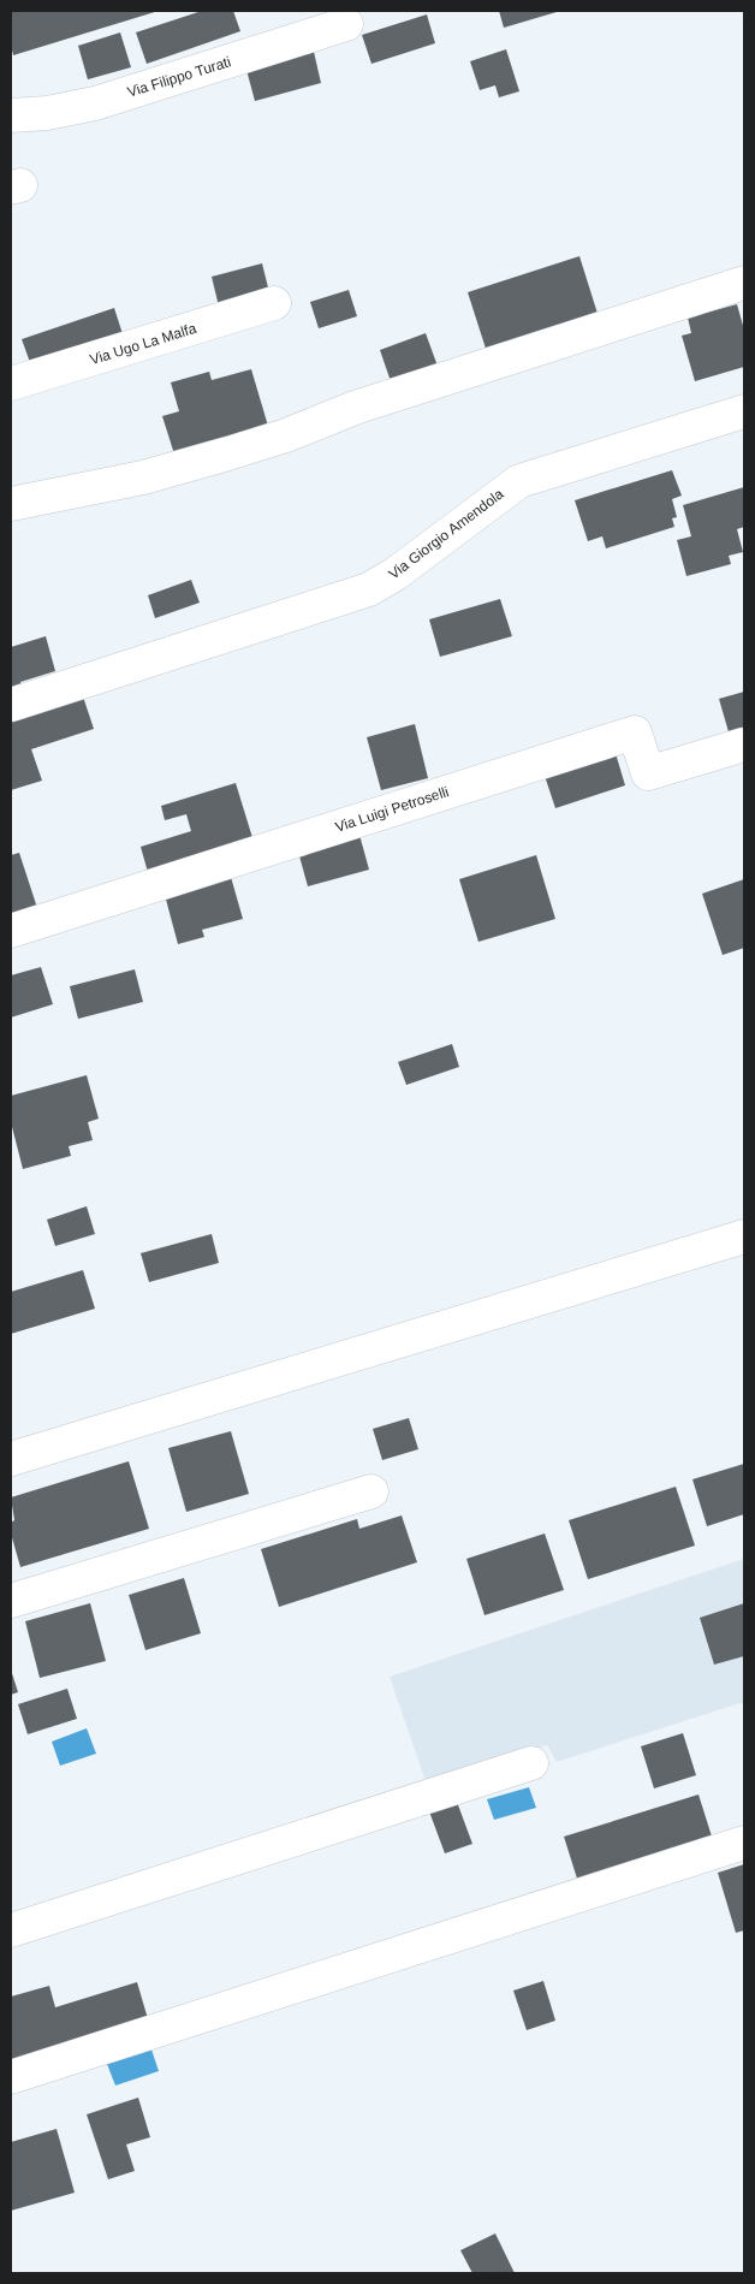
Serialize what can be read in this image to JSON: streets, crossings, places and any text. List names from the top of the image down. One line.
{"streets":{"street":["Via Filippo Turati","Via Ugo La Malfa","Via Giorgio Amendola","Via Luigi Petroselli"]}}
